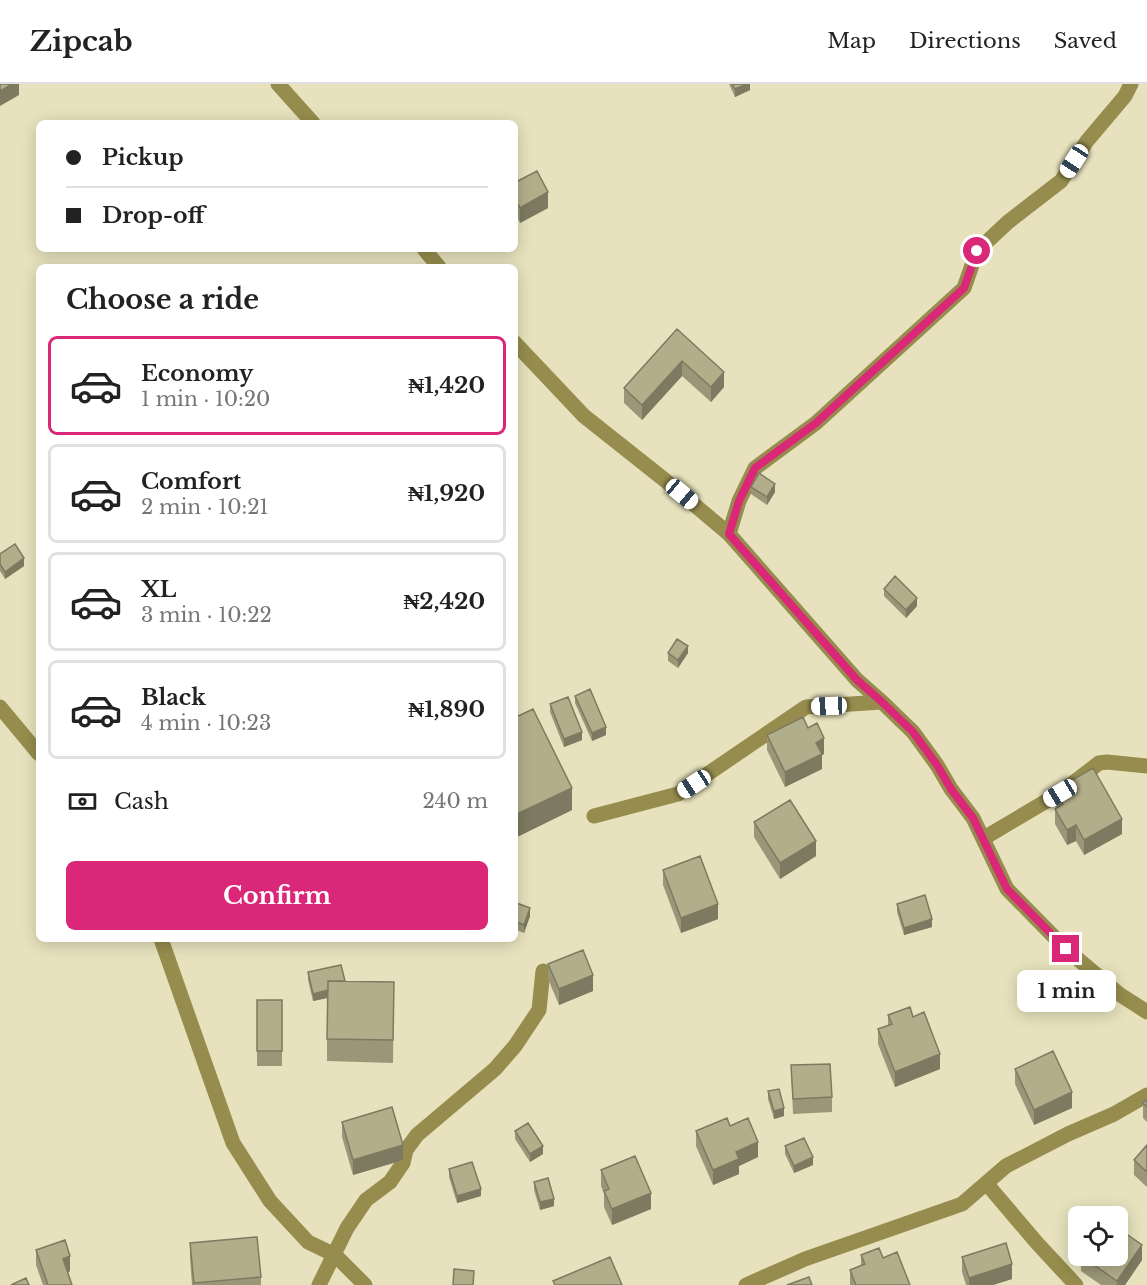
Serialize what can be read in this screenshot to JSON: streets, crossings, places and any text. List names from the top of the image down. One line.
{"page":{"header":"Zipcab","nav":["Map","Directions","Saved"],"banner":["Pickup","Drop-off"],"heading":"Choose a ride","list":[{"name":"Economy","note":"1 min · 10:20","value":"₦1,420"},{"name":"Comfort","note":"2 min · 10:21","value":"₦1,920"},{"name":"XL","note":"3 min · 10:22","value":"₦2,420"},{"name":"Black","note":"4 min · 10:23","value":"₦1,890"}],"pay":["Cash","240 m"],"buttons":"Confirm","bubble":"1 min"}}
